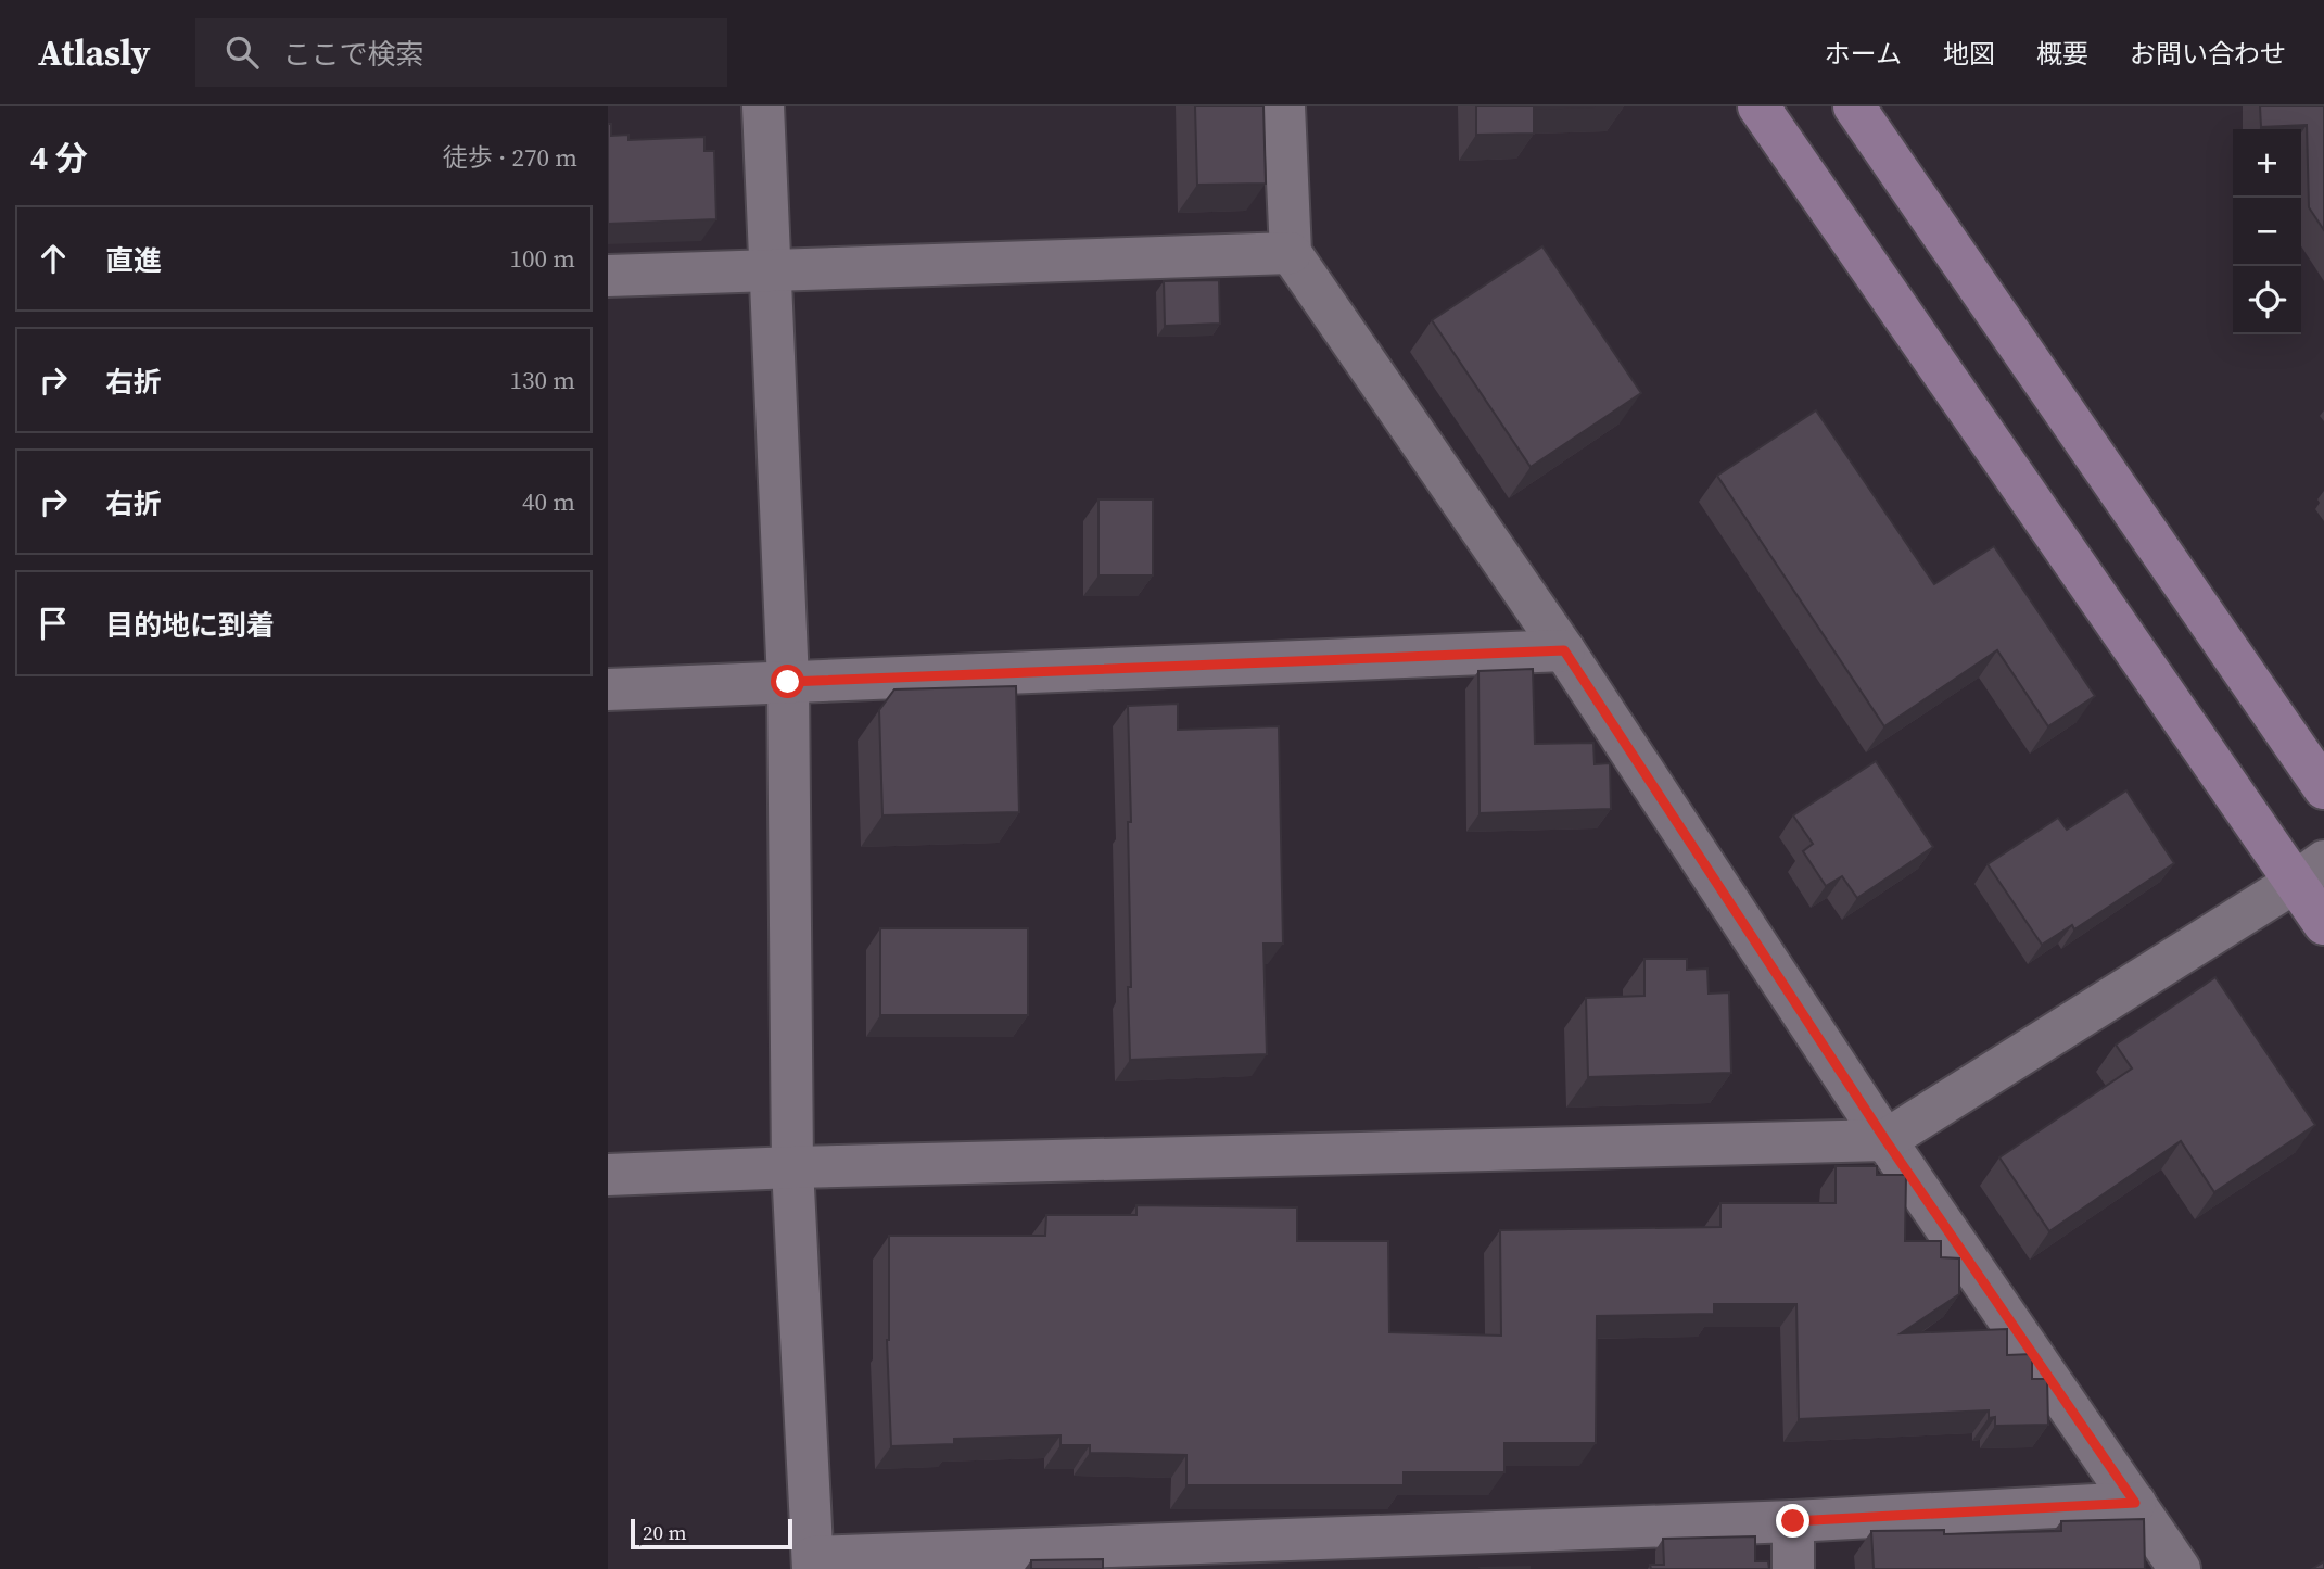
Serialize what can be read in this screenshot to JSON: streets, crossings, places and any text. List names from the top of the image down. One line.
{"scale_bar":"20 m","page":{"header":"Atlasly","search":"ここで検索","nav":["ホーム","地図","概要","お問い合わせ"],"heading":["4 分","徒歩 · 270 m"],"map_buttons":["+","−"],"list":[["直進","100 m"],["右折","130 m"],["右折","40 m"],"目的地に到着"],"scale":"20 m"}}
